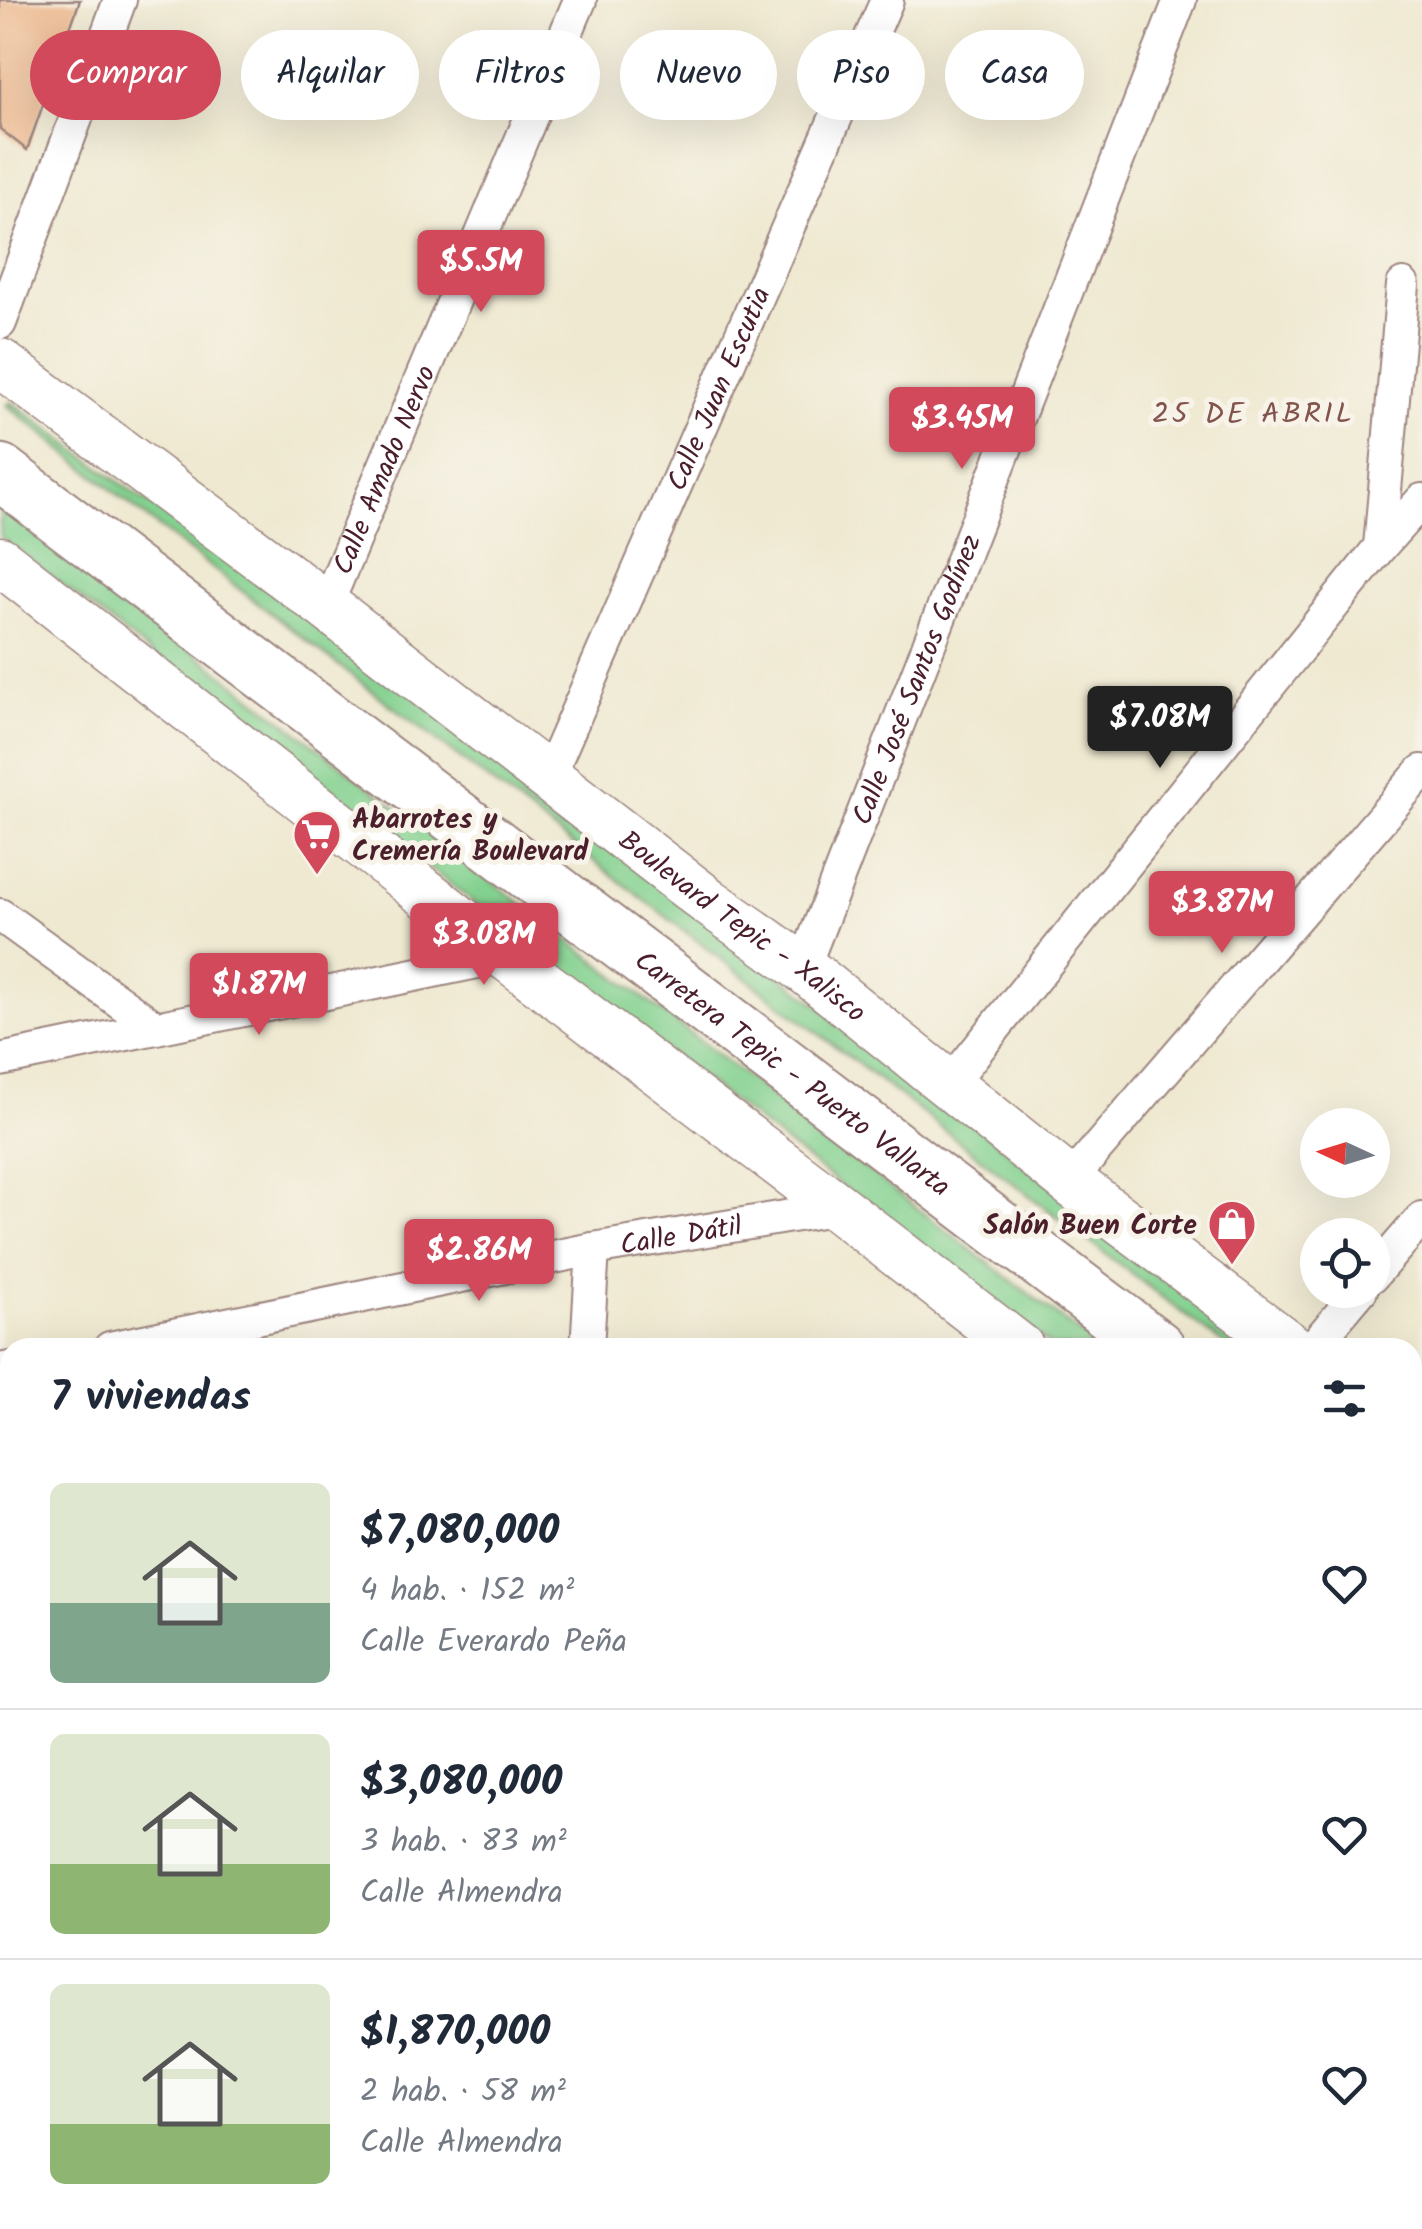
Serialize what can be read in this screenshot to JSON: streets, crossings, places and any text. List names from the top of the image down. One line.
{"streets":{"highway":["Carretera Tepic - Puerto Vallarta"],"main road":["Boulevard Tepic - Xalisco"],"street":["Calle Juan Escutia","Calle Amado Nervo","Calle José Santos Godínez","Calle Dátil"]},"crossings":[["Calle Juan Escutia","Boulevard Tepic - Xalisco"],["Calle Amado Nervo","Boulevard Tepic - Xalisco"],["Calle José Santos Godínez","Boulevard Tepic - Xalisco"]],"districts":["25 DE ABRIL"],"places":{"supermarket":["Abarrotes y Cremería Boulevard"],"shop":["Salón Buen Corte"]},"north":"left","page":{"chip":["Comprar","Alquilar","Filtros","Nuevo","Piso","Casa"],"price":["$5.5M","$3.45M","$7.08M","$3.87M","$3.08M","$1.87M","$2.86M"],"heading":"7 viviendas","list":[{"name":"$7,080,000","note":"4 hab. · 152 m² · Calle Everardo Peña"},{"name":"$3,080,000","note":"3 hab. · 83 m² · Calle Almendra"},{"name":"$1,870,000","note":"2 hab. · 58 m² · Calle Almendra"}]}}
